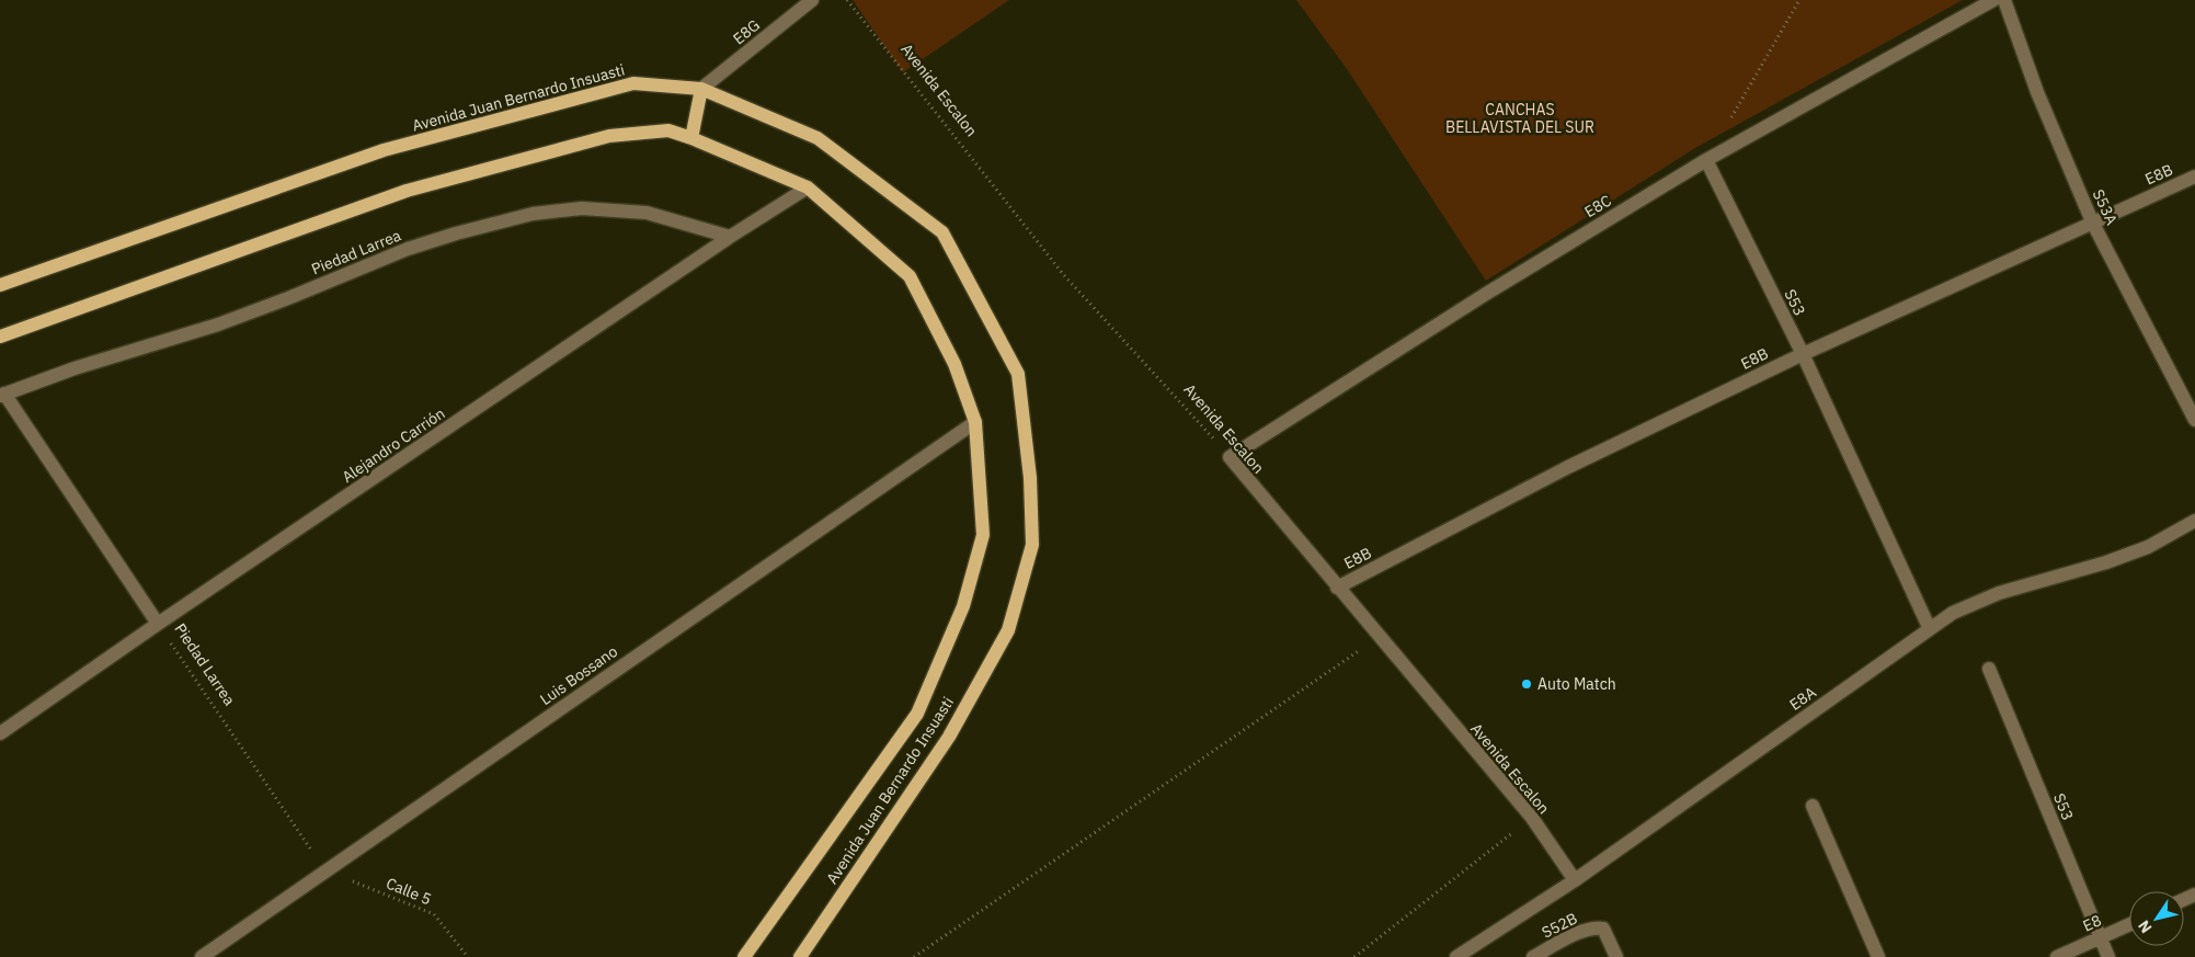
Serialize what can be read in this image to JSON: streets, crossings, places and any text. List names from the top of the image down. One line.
{"streets":{"main road":["Avenida Juan Bernardo Insuasti"],"street":["E8G","Avenida Escalon","E8B","E8C","S53A","Piedad Larrea","S53","Alejandro Carrión","Luis Bossano","E8A","E8","S52B"],"path":["Calle 5"]},"crossings":[["E8G","Avenida Juan Bernardo Insuasti"],["Avenida Escalon","E8B"],["Avenida Escalon","E8C"],["Avenida Escalon","E8A"],["Avenida Juan Bernardo Insuasti","Alejandro Carrión"],["Avenida Juan Bernardo Insuasti","Luis Bossano"],["E8B","S53A"],["E8B","S53"],["E8C","S53"],["Piedad Larrea","Alejandro Carrión"],["Piedad Larrea","Luis Bossano"],["Piedad Larrea","Calle 5"],["S53","E8A"],["S53","E8"],["Luis Bossano","Calle 5"]],"parks":["CANCHAS BELLAVISTA DEL SUR"],"places":["Auto Match"],"north":"bottom left"}
